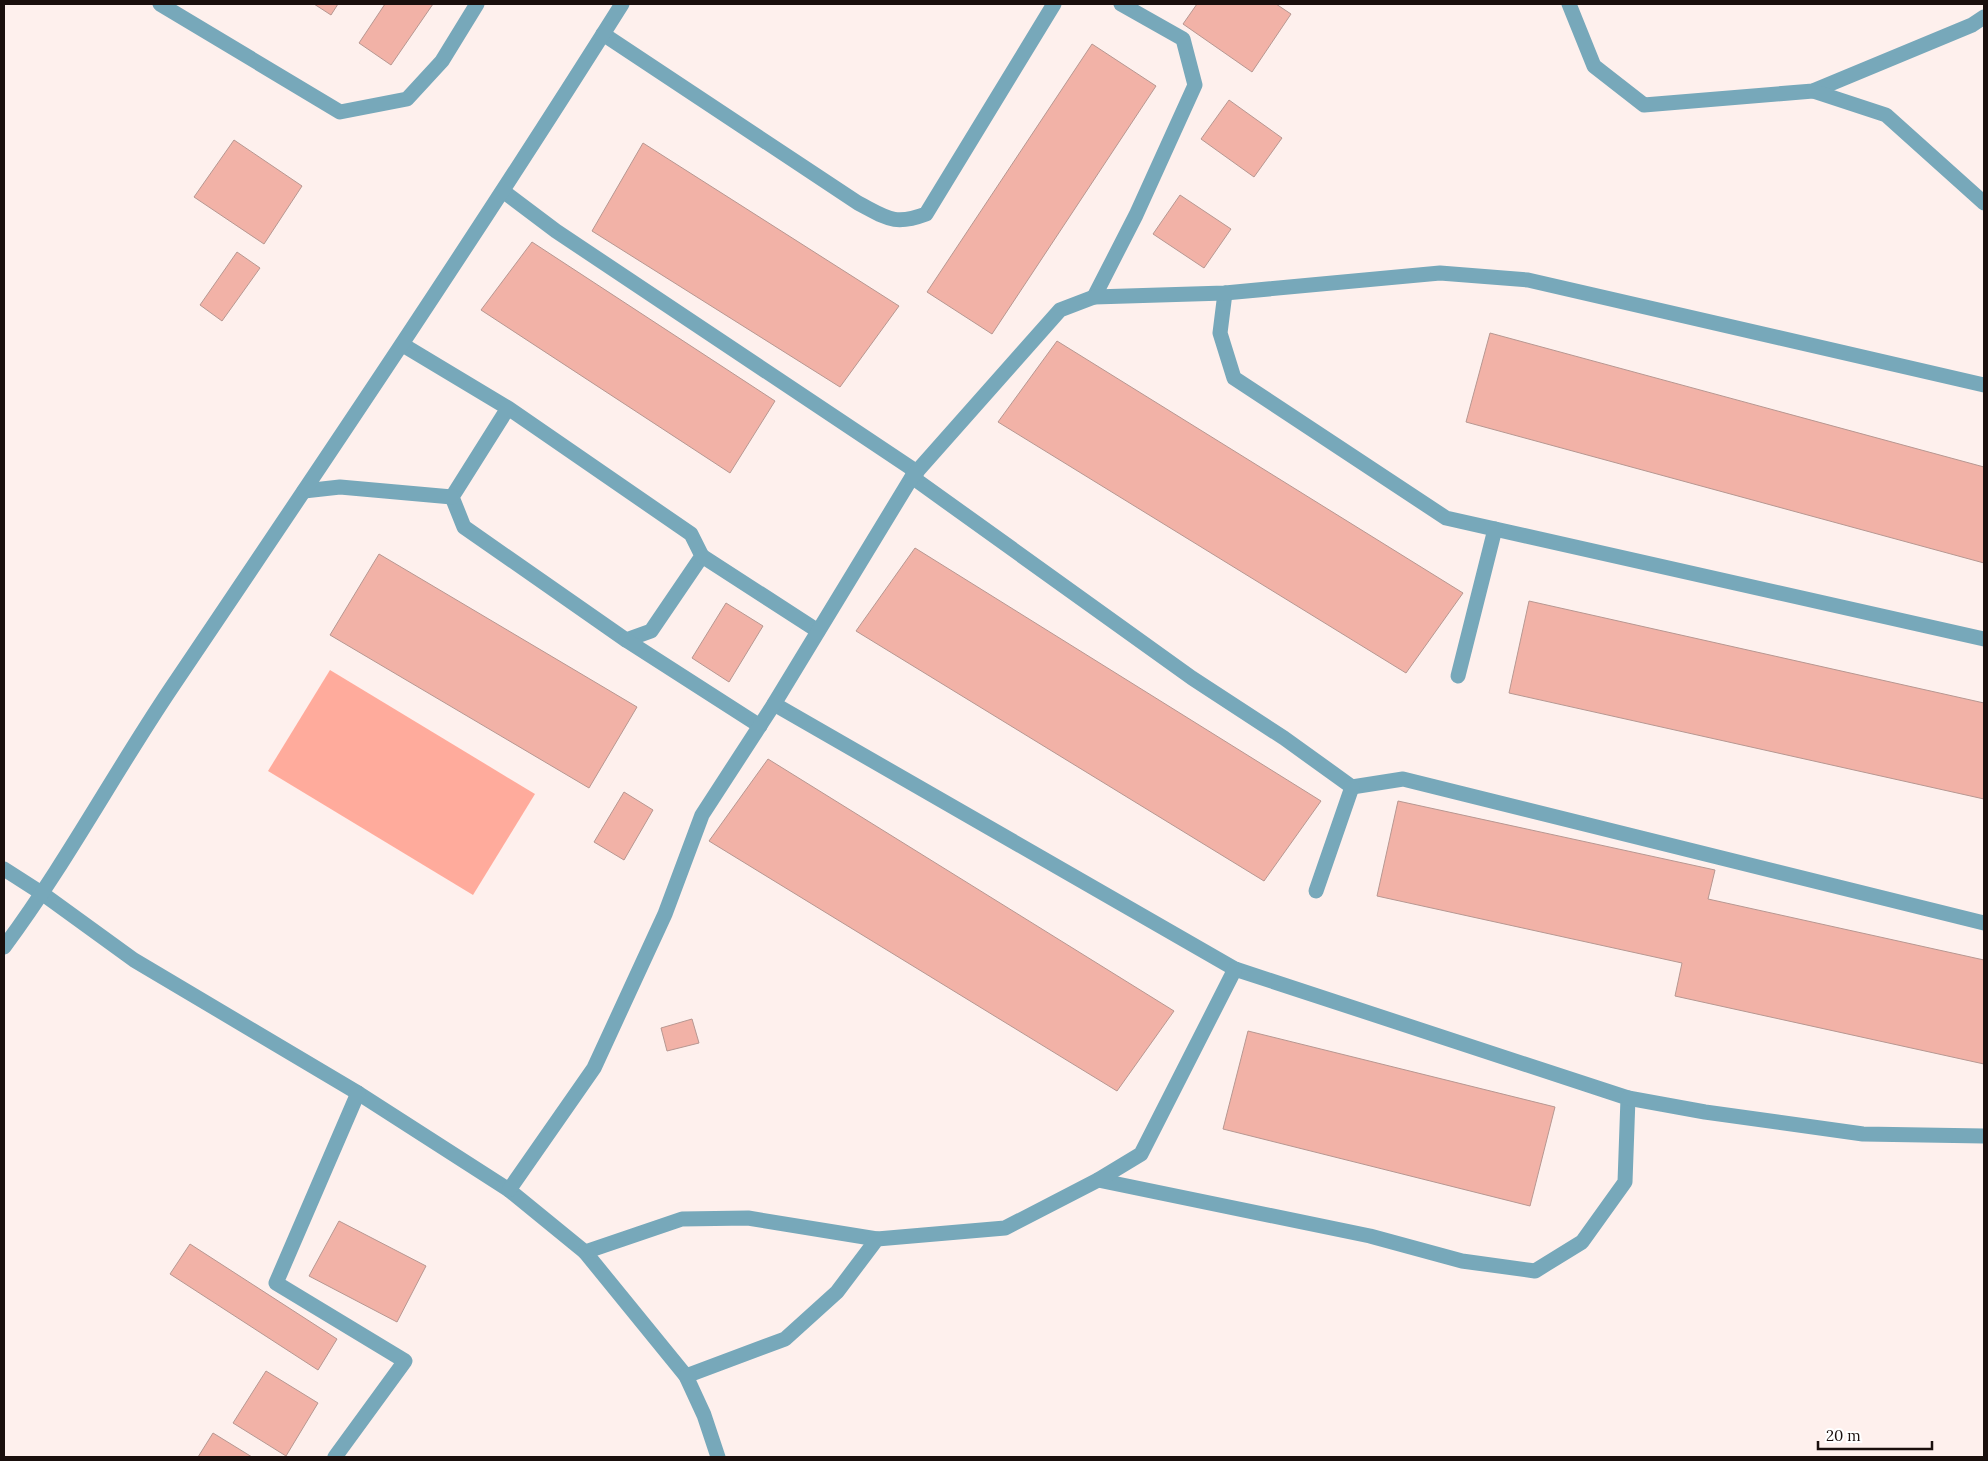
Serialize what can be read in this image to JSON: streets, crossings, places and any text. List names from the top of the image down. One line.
{"scale_bar":"20 m"}
